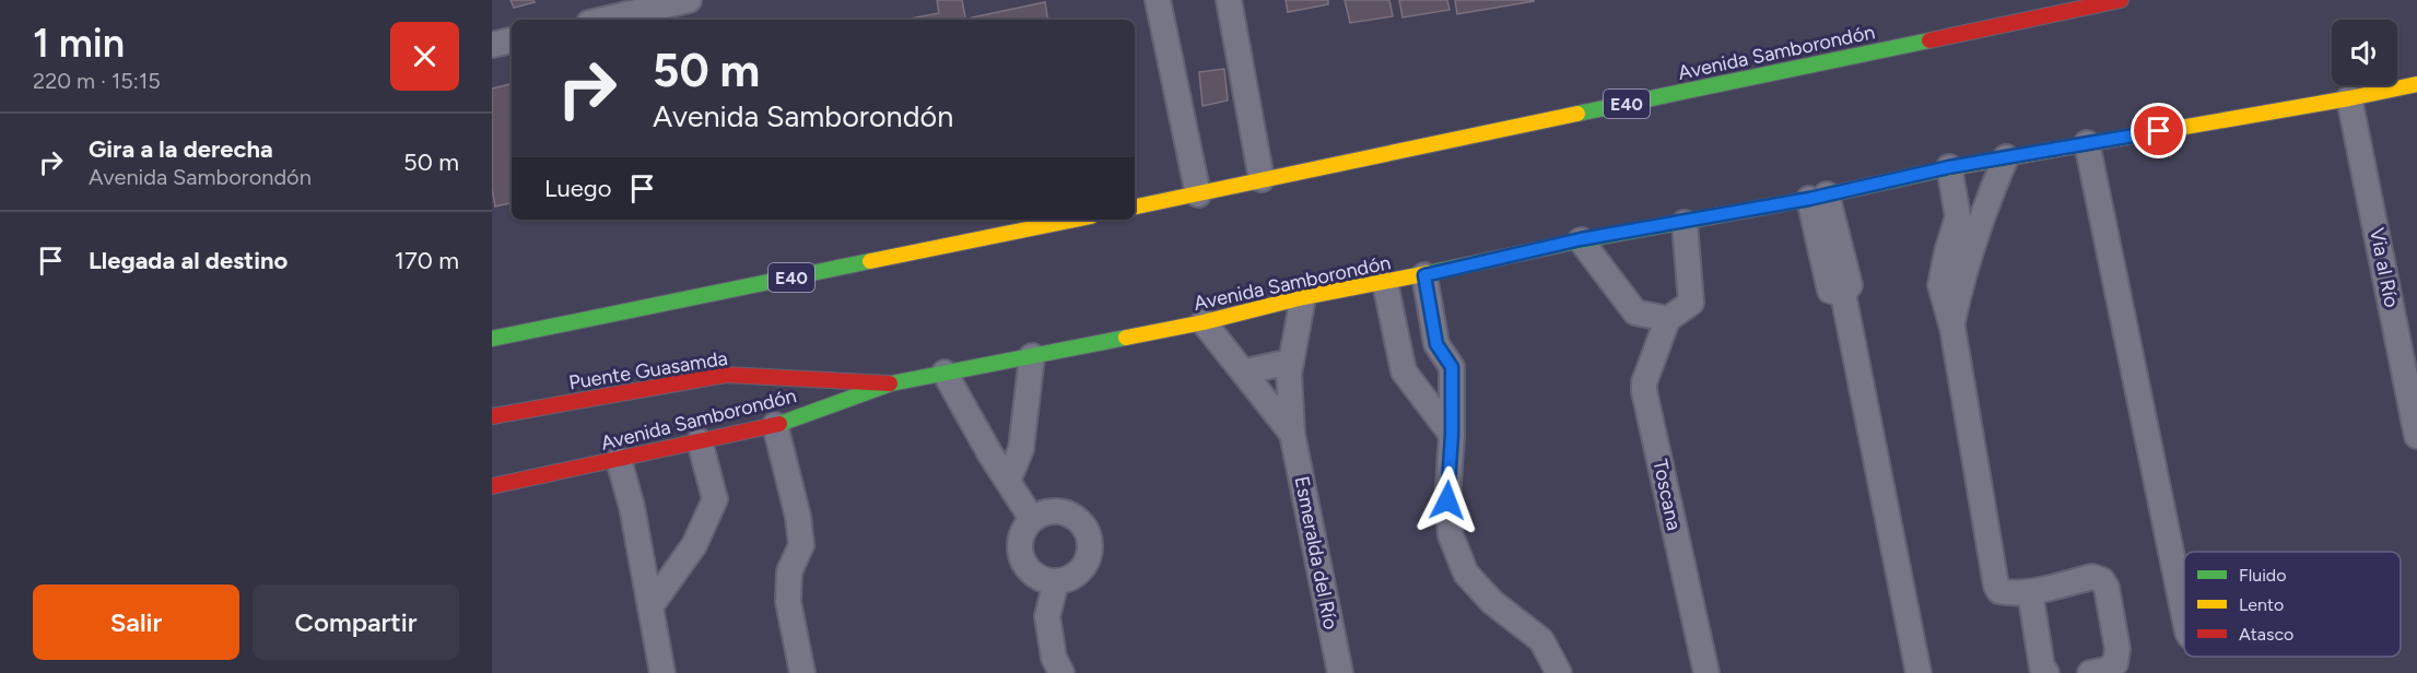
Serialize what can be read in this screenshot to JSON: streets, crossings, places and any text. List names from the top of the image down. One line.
{"streets":{"main road":["Avenida Samborondón","E40","Puente Guasamda"],"street":["Via al Río","Toscana","Esmeralda del Río"]},"crossings":[["Avenida Samborondón","Via al Río"],["Avenida Samborondón","Puente Guasamda"],["Avenida Samborondón","Toscana"],["Avenida Samborondón","Esmeralda del Río"]],"legend":["Fluido","Lento","Atasco"],"page":{"heading":["1 min","220 m · 15:15"],"turn":["50 m","Avenida Samborondón"],"list":[{"name":"Gira a la derecha","note":"Avenida Samborondón","value":"50 m"},{"name":"Llegada al destino","value":"170 m"}],"then":"Luego","buttons":["Salir","Compartir"]}}
